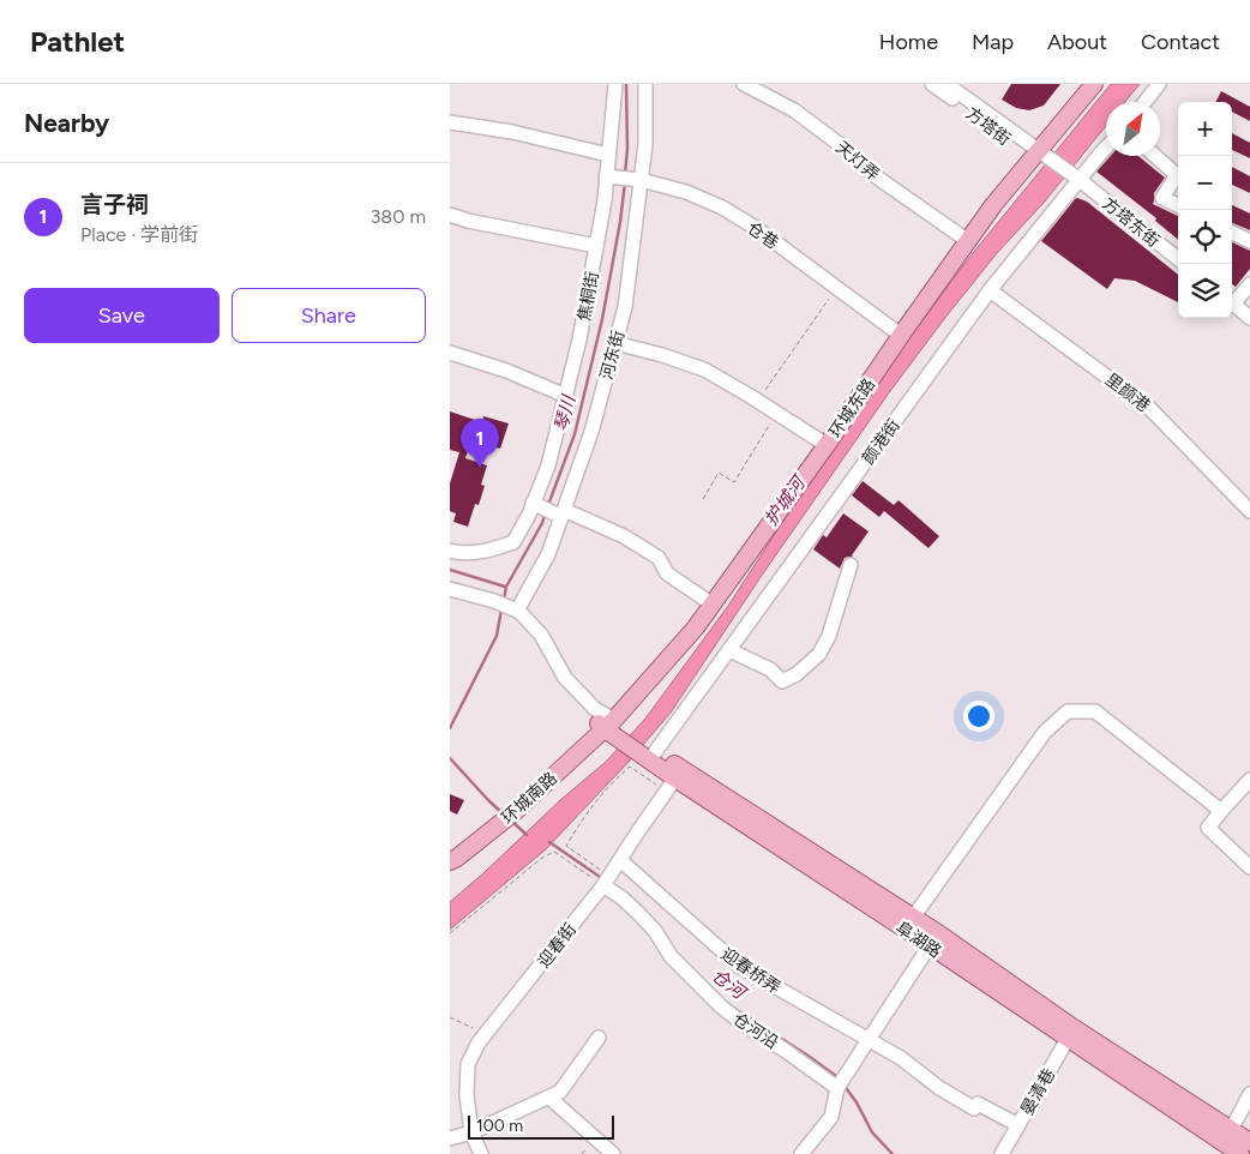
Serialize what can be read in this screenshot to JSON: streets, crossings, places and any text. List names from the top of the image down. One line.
{"streets":{"main road":["环城东路","环城南路","阜湖路"],"street":["方塔街","天灯弄","方塔东街","仓巷","焦桐街","河东街","里颜港","颜港街","迎春街","迎春桥弄","仓河沿","晏清巷"]},"crossings":[["方塔街","方塔东街"],["方塔街","环城东路"],["天灯弄","环城东路"],["方塔东街","环城东路"],["方塔东街","颜港街"],["仓巷","焦桐街"],["仓巷","河东街"],["仓巷","环城东路"],["里颜港","颜港街"],["环城东路","环城南路"],["环城东路","阜湖路"],["颜港街","阜湖路"],["环城南路","阜湖路"],["阜湖路","迎春街"],["阜湖路","晏清巷"],["迎春街","迎春桥弄"],["迎春街","仓河沿"],["迎春桥弄","仓河沿"],["迎春桥弄","晏清巷"]],"water":["琴川","护城河","仓河"],"scale_bar":"100 m","north":"top right","page":{"header":"Pathlet","nav":["Home","Map","About","Contact"],"heading":"Nearby","map_buttons":["+","−"],"list":[{"mark":"1","name":"言子祠","note":"Place · 学前街","value":"380 m"}],"buttons":["Save","Share"],"pins":"1","scale":"100 m"}}
